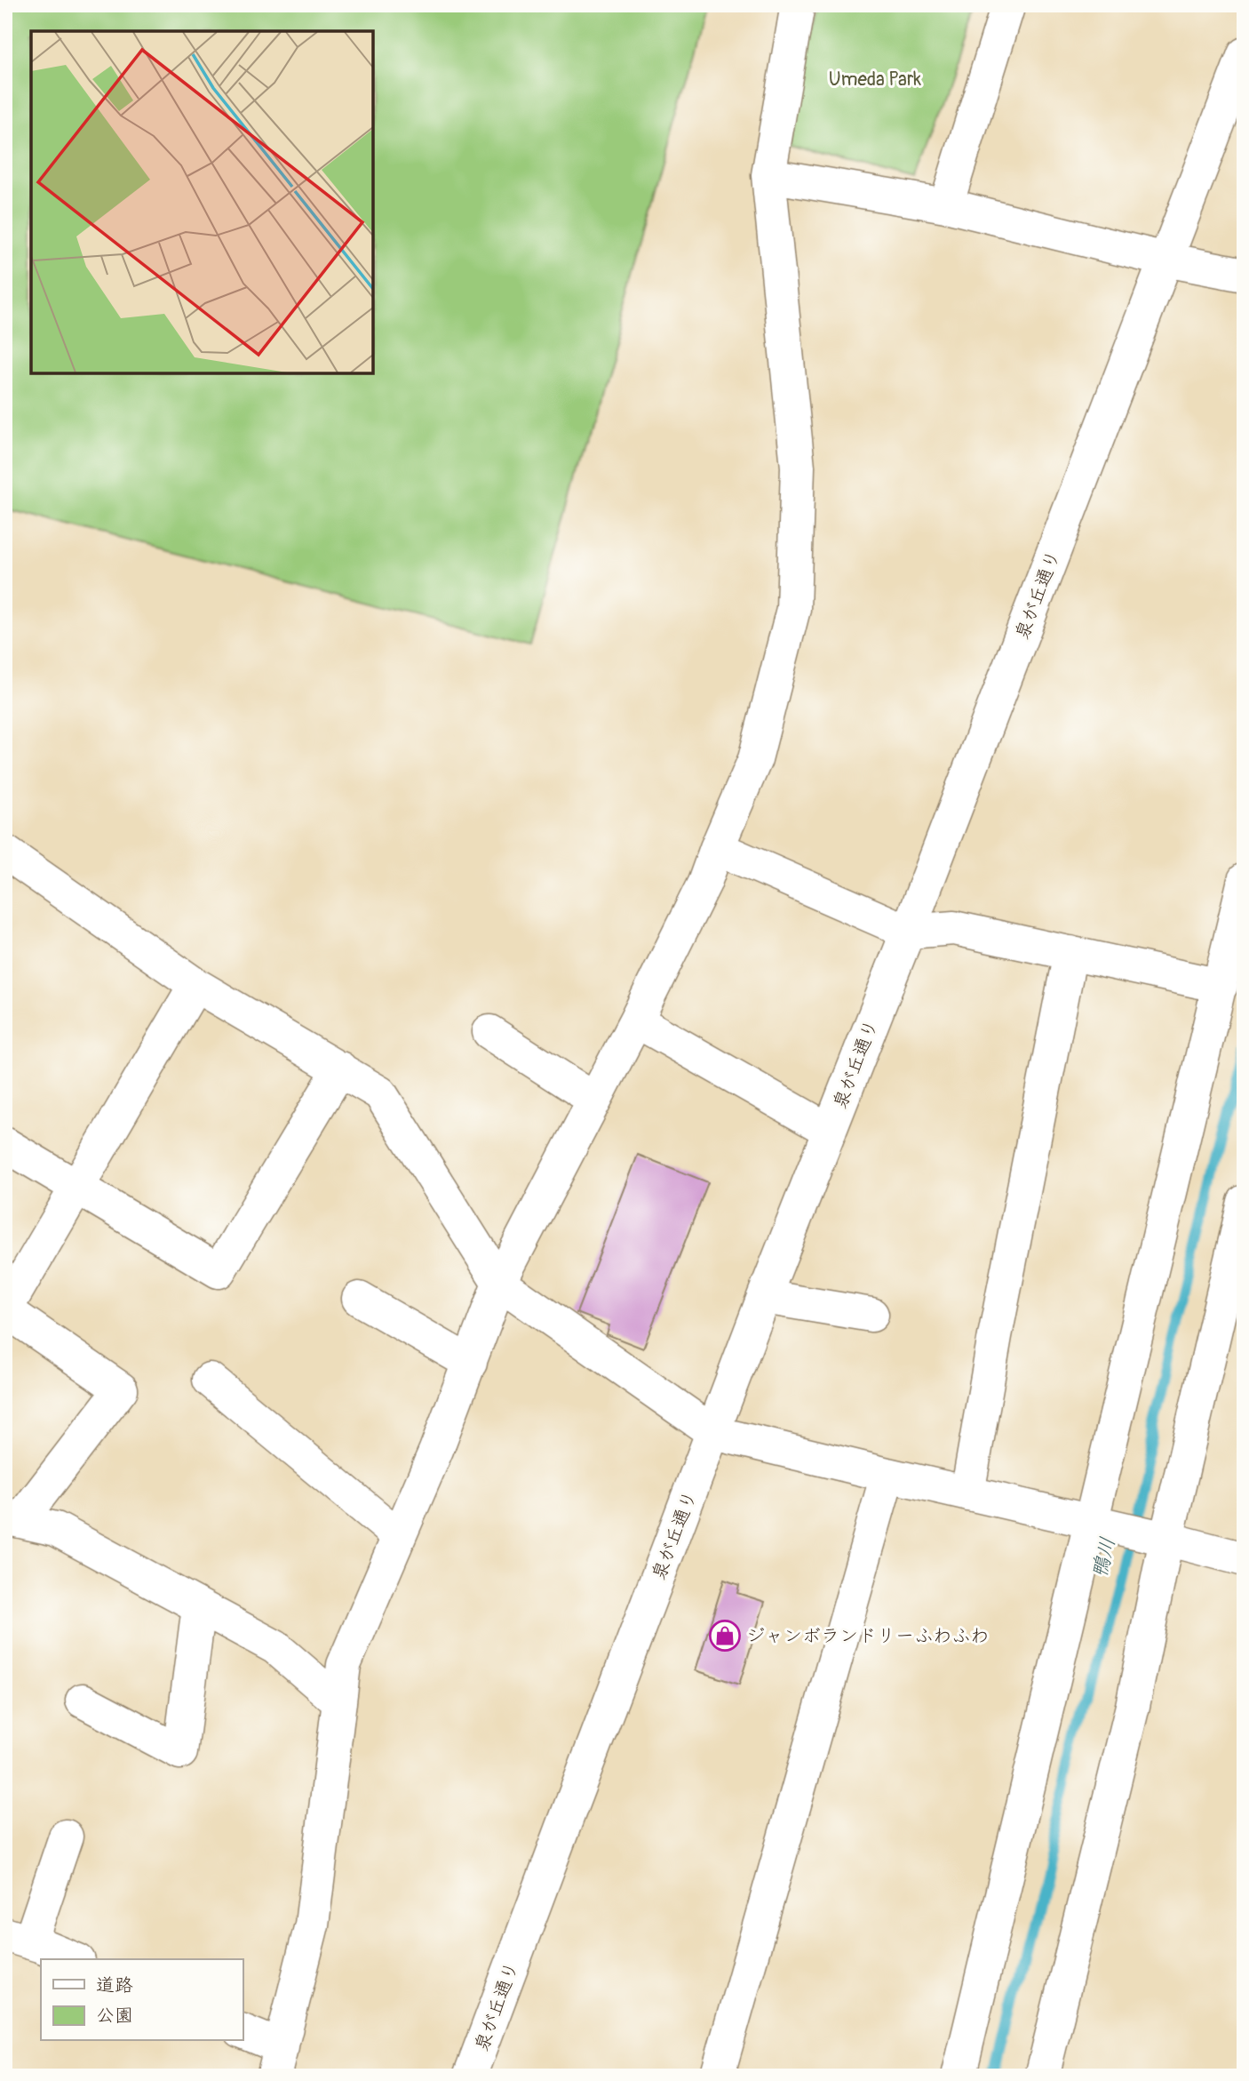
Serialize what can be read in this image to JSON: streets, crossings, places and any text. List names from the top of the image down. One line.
{"streets":{"street":["泉が丘通り"]},"water":["鴨川"],"parks":["Umeda Park"],"places":{"shop":["ジャンボランドリーふわふわ"]},"legend":["道路","公園"]}
